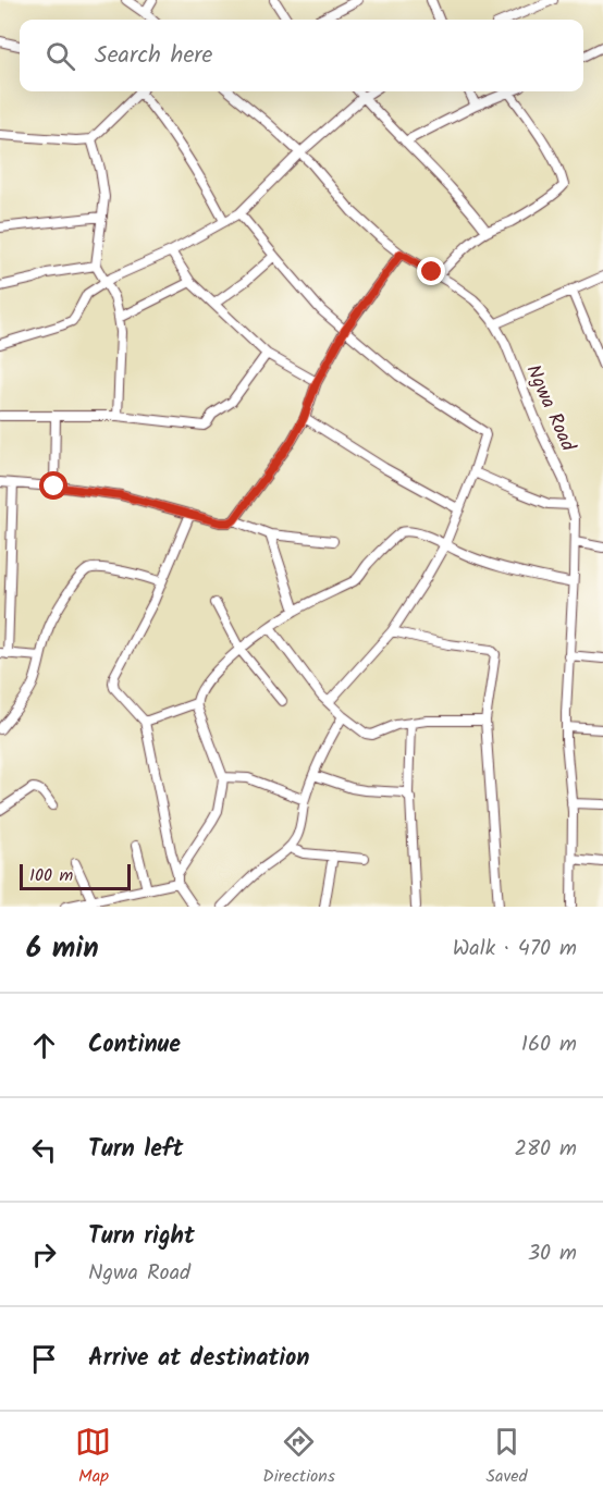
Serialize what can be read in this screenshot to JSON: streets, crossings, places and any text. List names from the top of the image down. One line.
{"streets":{"street":["Ngwa Road"]},"scale_bar":"100 m","page":{"search":"Search here","scale":"100 m","heading":["6 min","Walk · 470 m"],"list":[["Continue","160 m"],["Turn left","280 m"],["Turn right","Ngwa Road","30 m"],"Arrive at destination"],"nav":["Map","Directions","Saved"]}}
